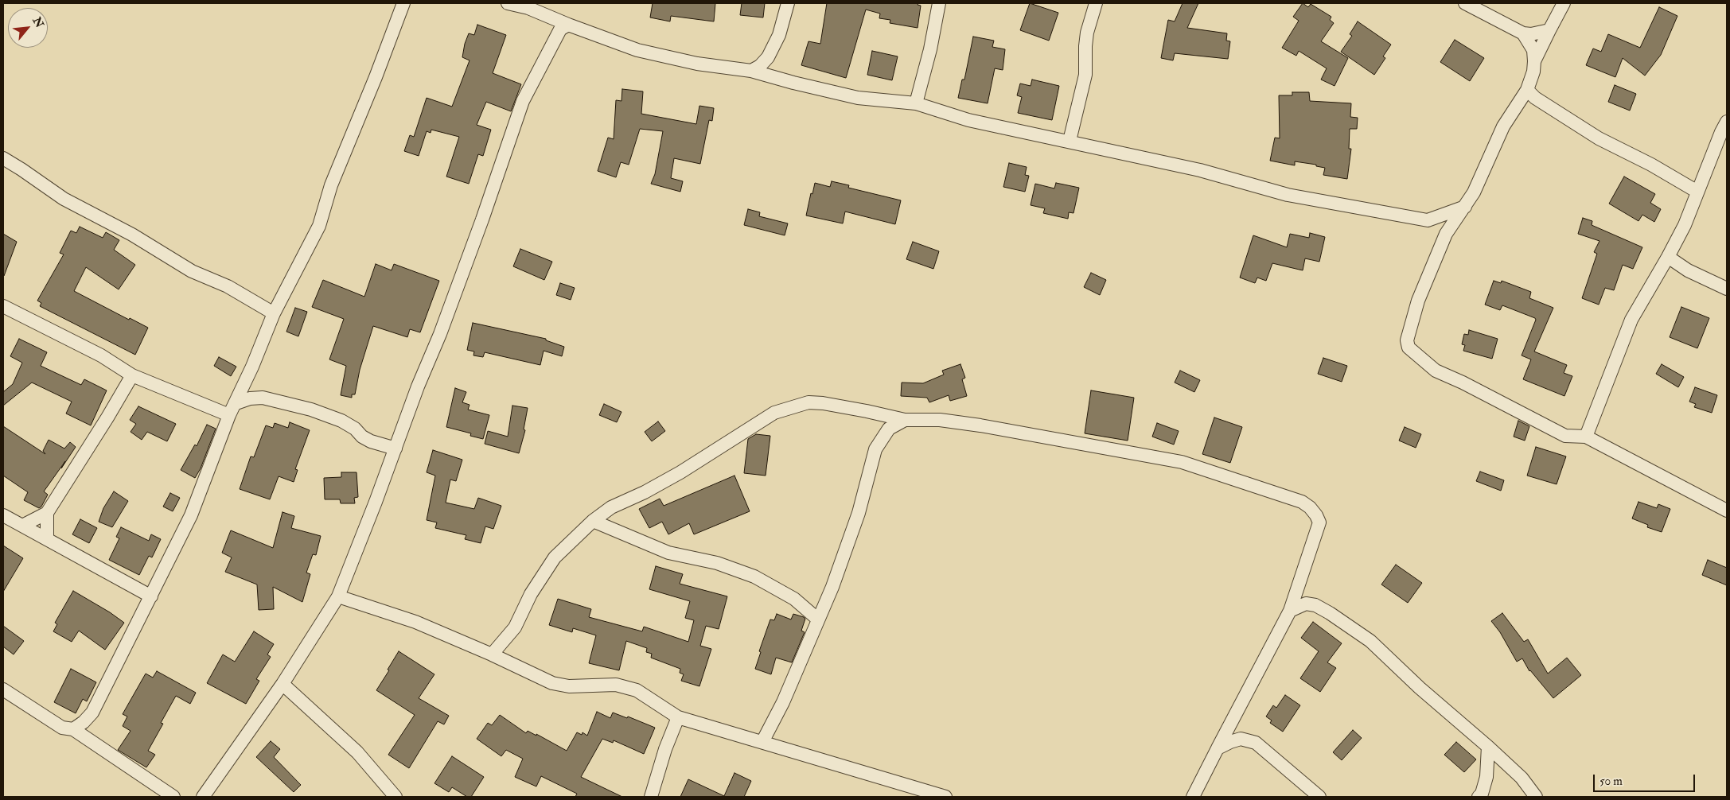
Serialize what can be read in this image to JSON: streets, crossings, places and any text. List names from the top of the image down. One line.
{"scale_bar":"50 m","north":"top right"}
